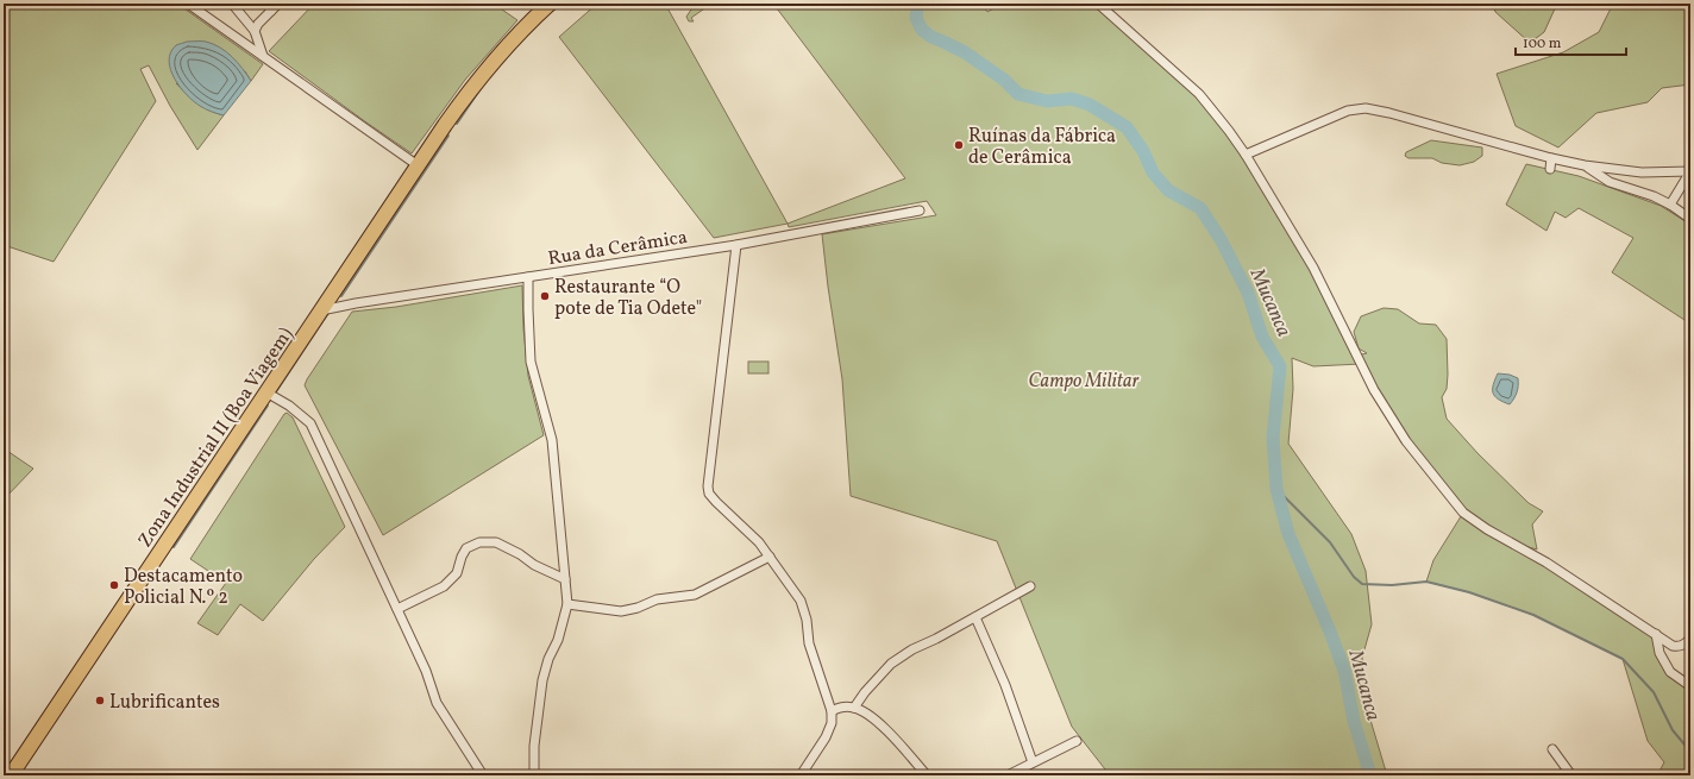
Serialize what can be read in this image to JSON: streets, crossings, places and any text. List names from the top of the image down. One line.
{"streets":{"main road":["Zona Industrial II (Boa Viagem)"],"street":["Rua da Cerâmica"]},"crossings":[["Rua da Cerâmica","Zona Industrial II (Boa Viagem)"]],"water":["Mucanca"],"parks":["Campo Militar"],"places":["Ruínas da Fábrica de Cerâmica","Restaurante “O pote de Tia Odete\"","Destacamento Policial N.º 2","Lubrificantes"],"scale_bar":"100 m"}
